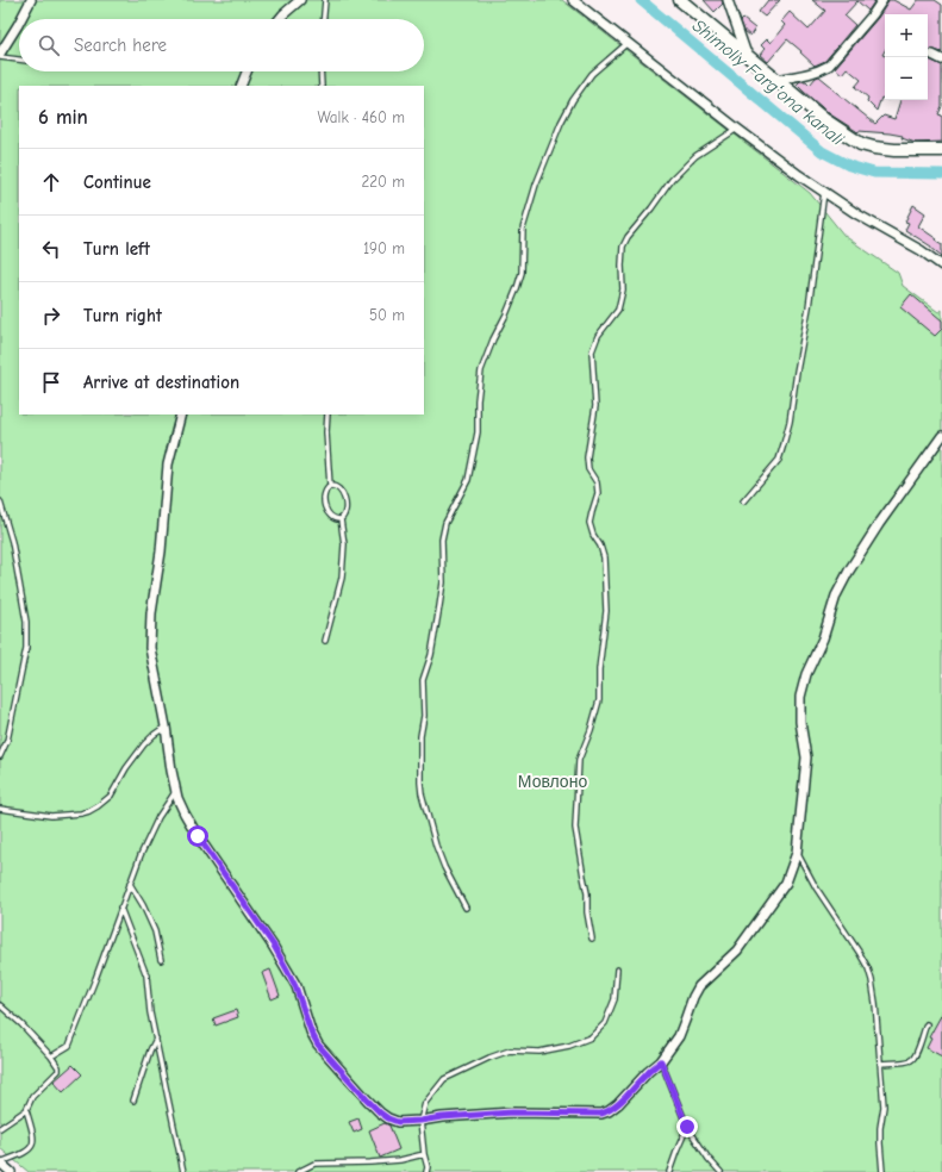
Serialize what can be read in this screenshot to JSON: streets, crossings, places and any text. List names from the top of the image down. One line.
{"water":["Shimoliy Fargʻona kanali"],"parks":["Мовлоно"],"page":{"map_buttons":["+","−"],"search":"Search here","heading":["6 min","Walk · 460 m"],"list":[["Continue","220 m"],["Turn left","190 m"],["Turn right","50 m"],"Arrive at destination"]}}
